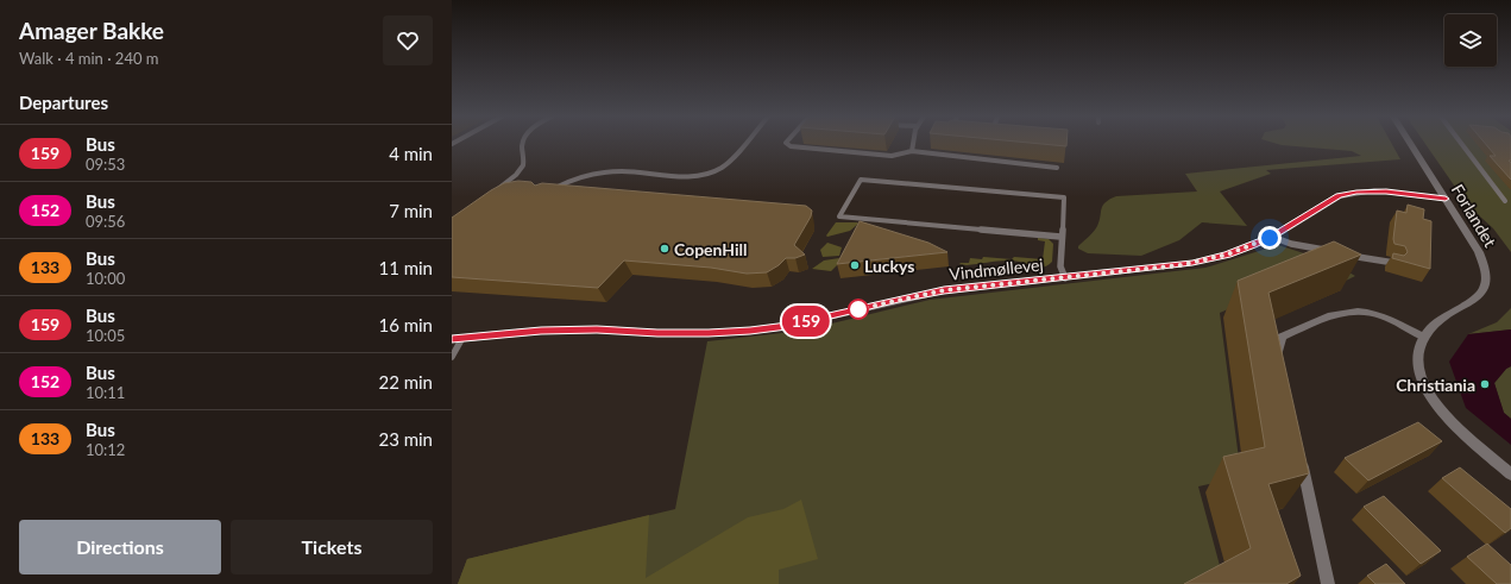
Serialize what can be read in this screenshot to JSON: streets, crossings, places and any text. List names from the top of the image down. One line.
{"streets":{"street":["Forlandet","Vindmøllevej"]},"crossings":[["Forlandet","Vindmøllevej"]],"places":["CopenHill","Luckys","Christiania"],"lines":["bus line 159"],"page":{"heading":[["Amager Bakke","Walk · 4 min · 240 m"],"Departures"],"on_map":"159","list":[{"mark":"159","name":"Bus","note":"09:53","value":"4 min"},{"mark":"152","name":"Bus","note":"09:56","value":"7 min"},{"mark":"133","name":"Bus","note":"10:00","value":"11 min"},{"mark":"159","name":"Bus","note":"10:05","value":"16 min"},{"mark":"152","name":"Bus","note":"10:11","value":"22 min"},{"mark":"133","name":"Bus","note":"10:12","value":"23 min"}],"buttons":["Directions","Tickets"]}}
